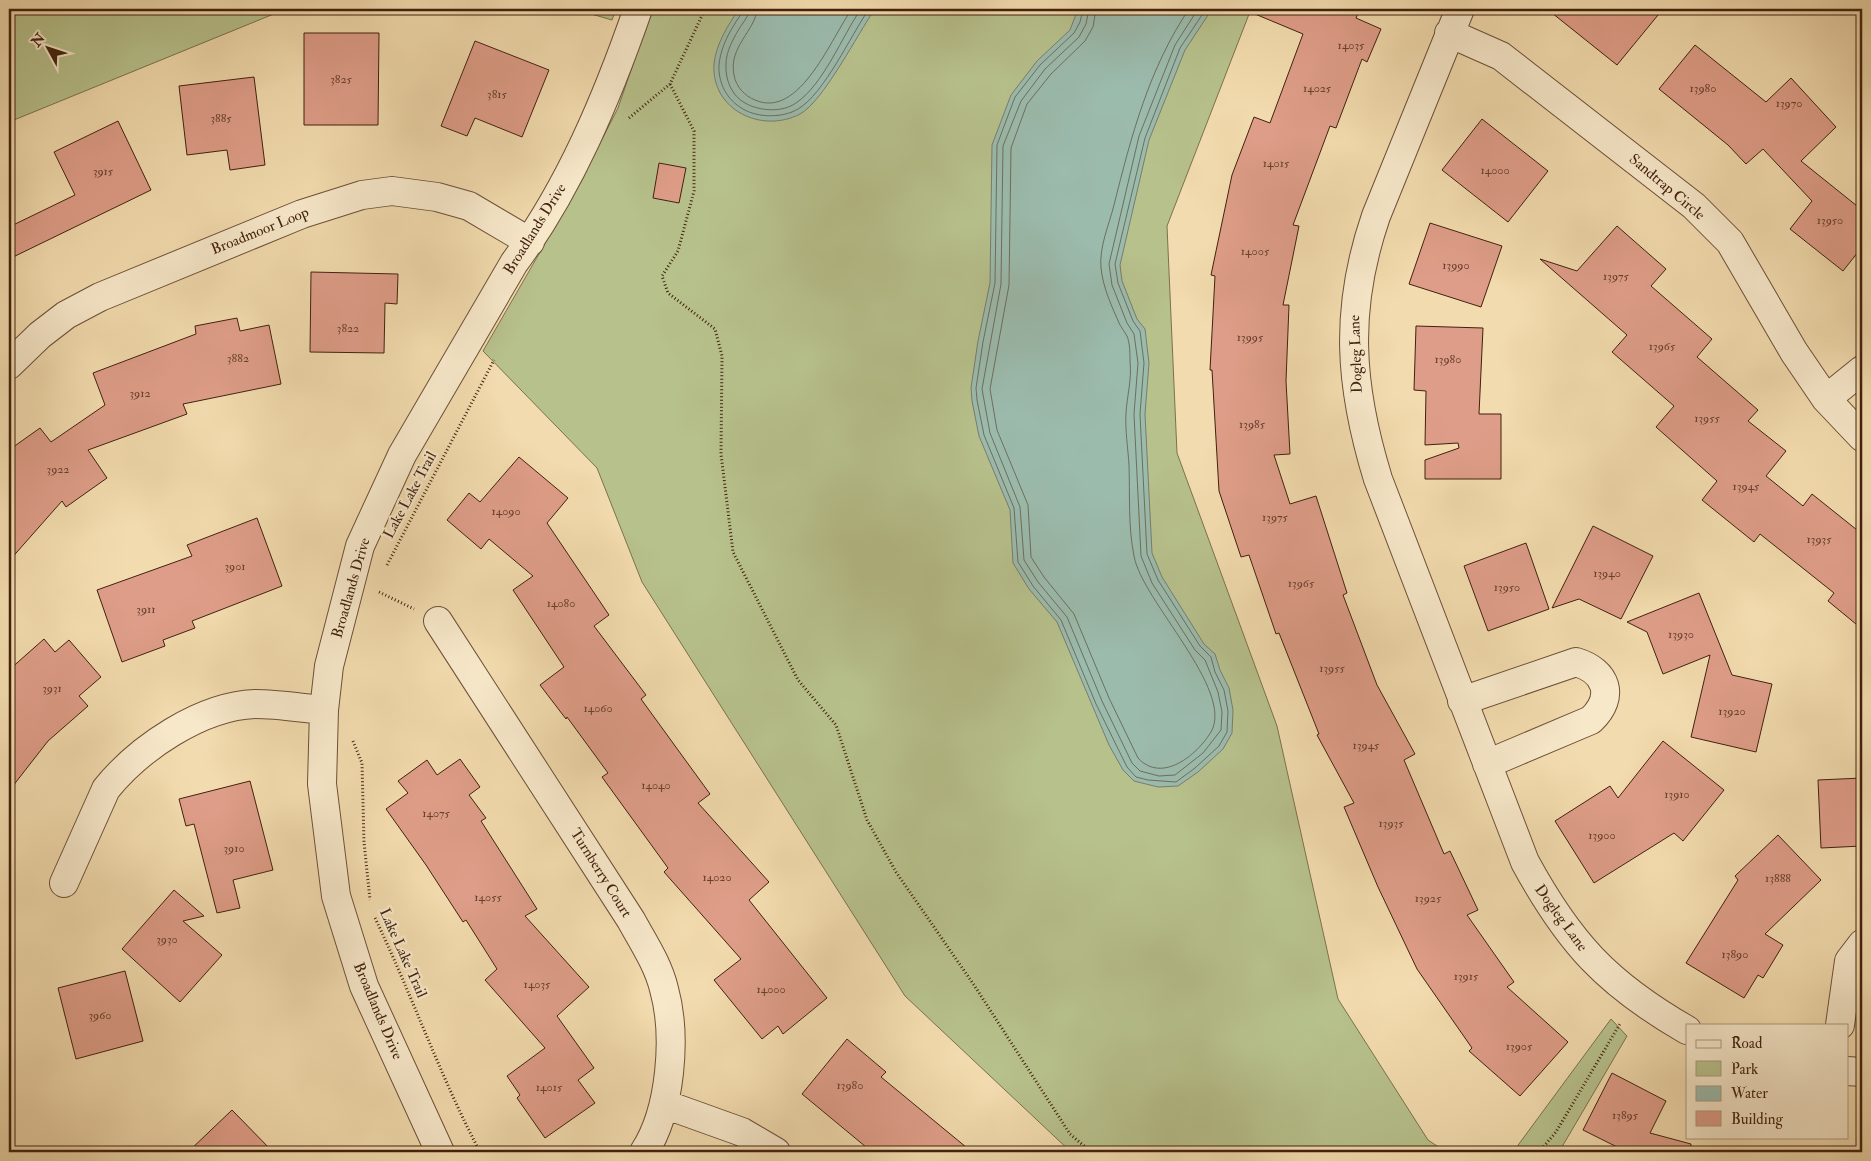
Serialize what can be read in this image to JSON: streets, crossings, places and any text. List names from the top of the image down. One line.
{"streets":{"street":["Sandtrap Circle","Broadlands Drive","Broadmoor Loop","Dogleg Lane","Turnberry Court"],"path":["Lake Lake Trail"]},"crossings":[["Sandtrap Circle","Dogleg Lane"],["Broadlands Drive","Broadmoor Loop"]],"house_numbers":["14035","3825","14025","13980","3815","13970","3885","14015","14000","3915","13950","14005","13990","13975","3822","13995","13965","3882","13980","3912","13955","13985","3922","13945","14090","13975","13935","3901","13940","13965","13950","14080","3911","13930","13955","3931","14060","13920","13945","14040","13910","14075","13935","13900","3910","14020","13888","14055","13925","3930","13890","13915","14035","14000","3960","13905","13980","14015","13895"],"legend":["Road","Park","Water","Building"],"north":"top left"}
